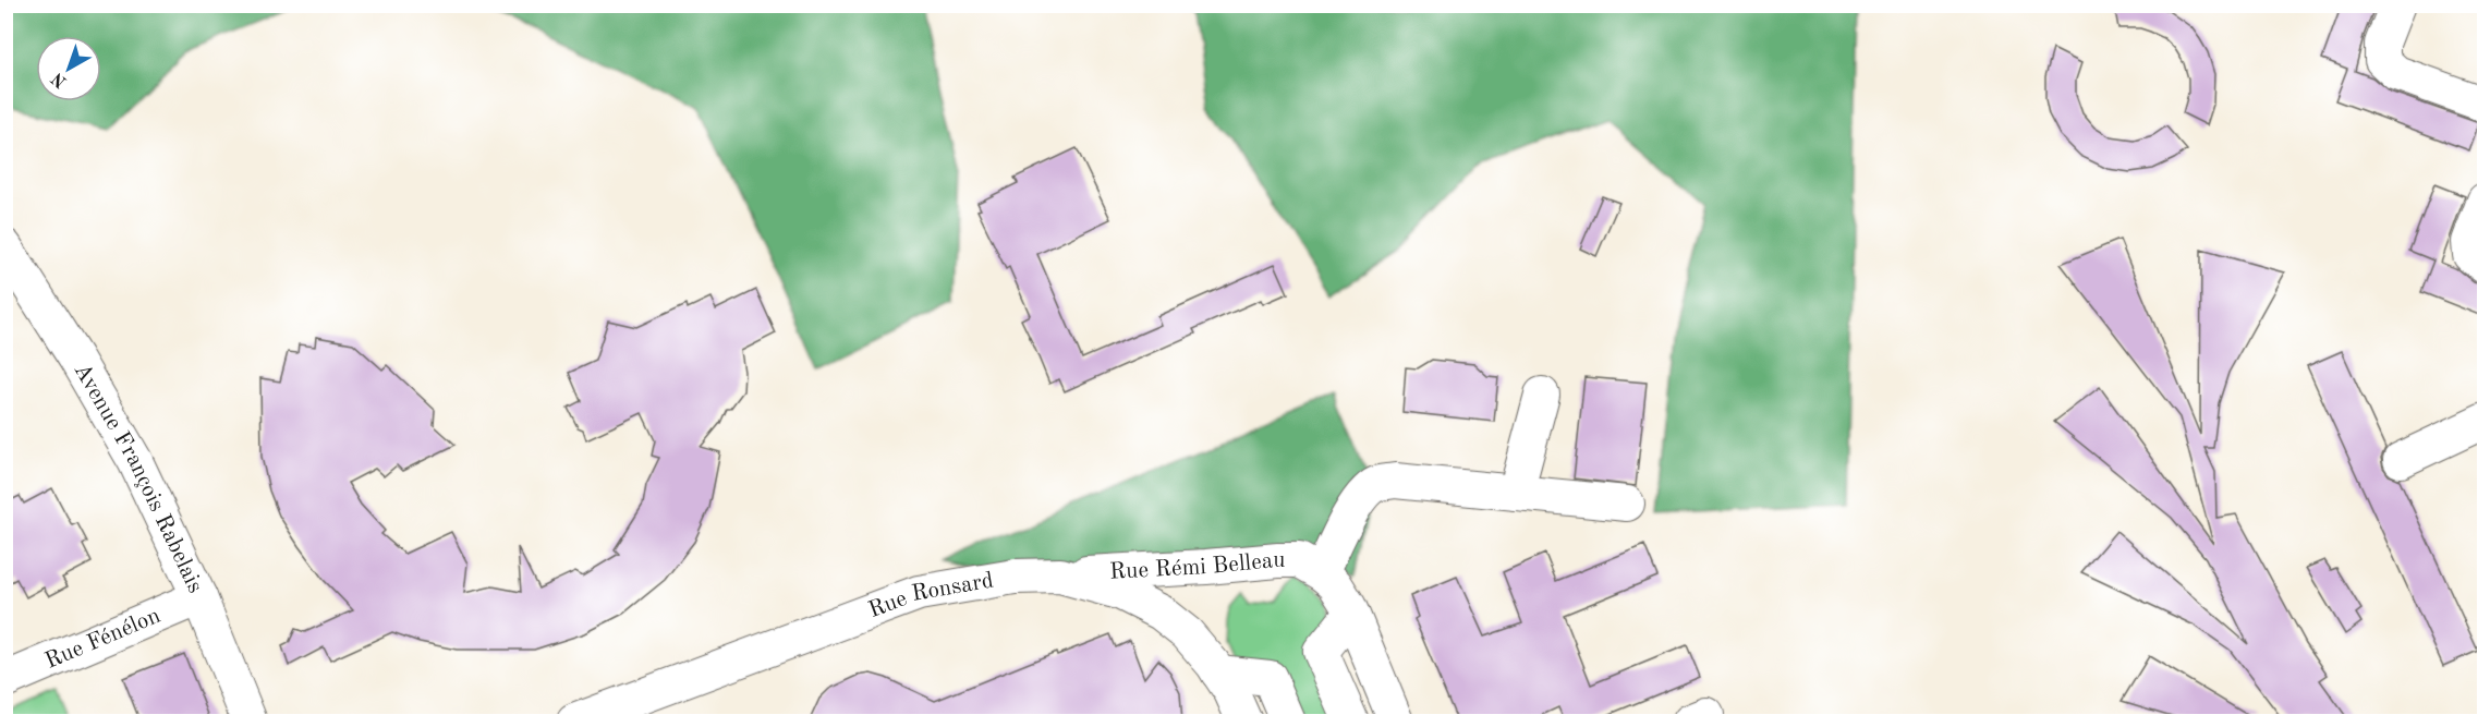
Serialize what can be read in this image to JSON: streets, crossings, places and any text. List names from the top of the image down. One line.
{"streets":{"street":["Avenue François Rabelais","Rue Rémi Belleau","Rue Ronsard","Rue Fénélon"]},"crossings":[["Avenue François Rabelais","Rue Fénélon"],["Rue Rémi Belleau","Rue Ronsard"]],"north":"bottom left"}
